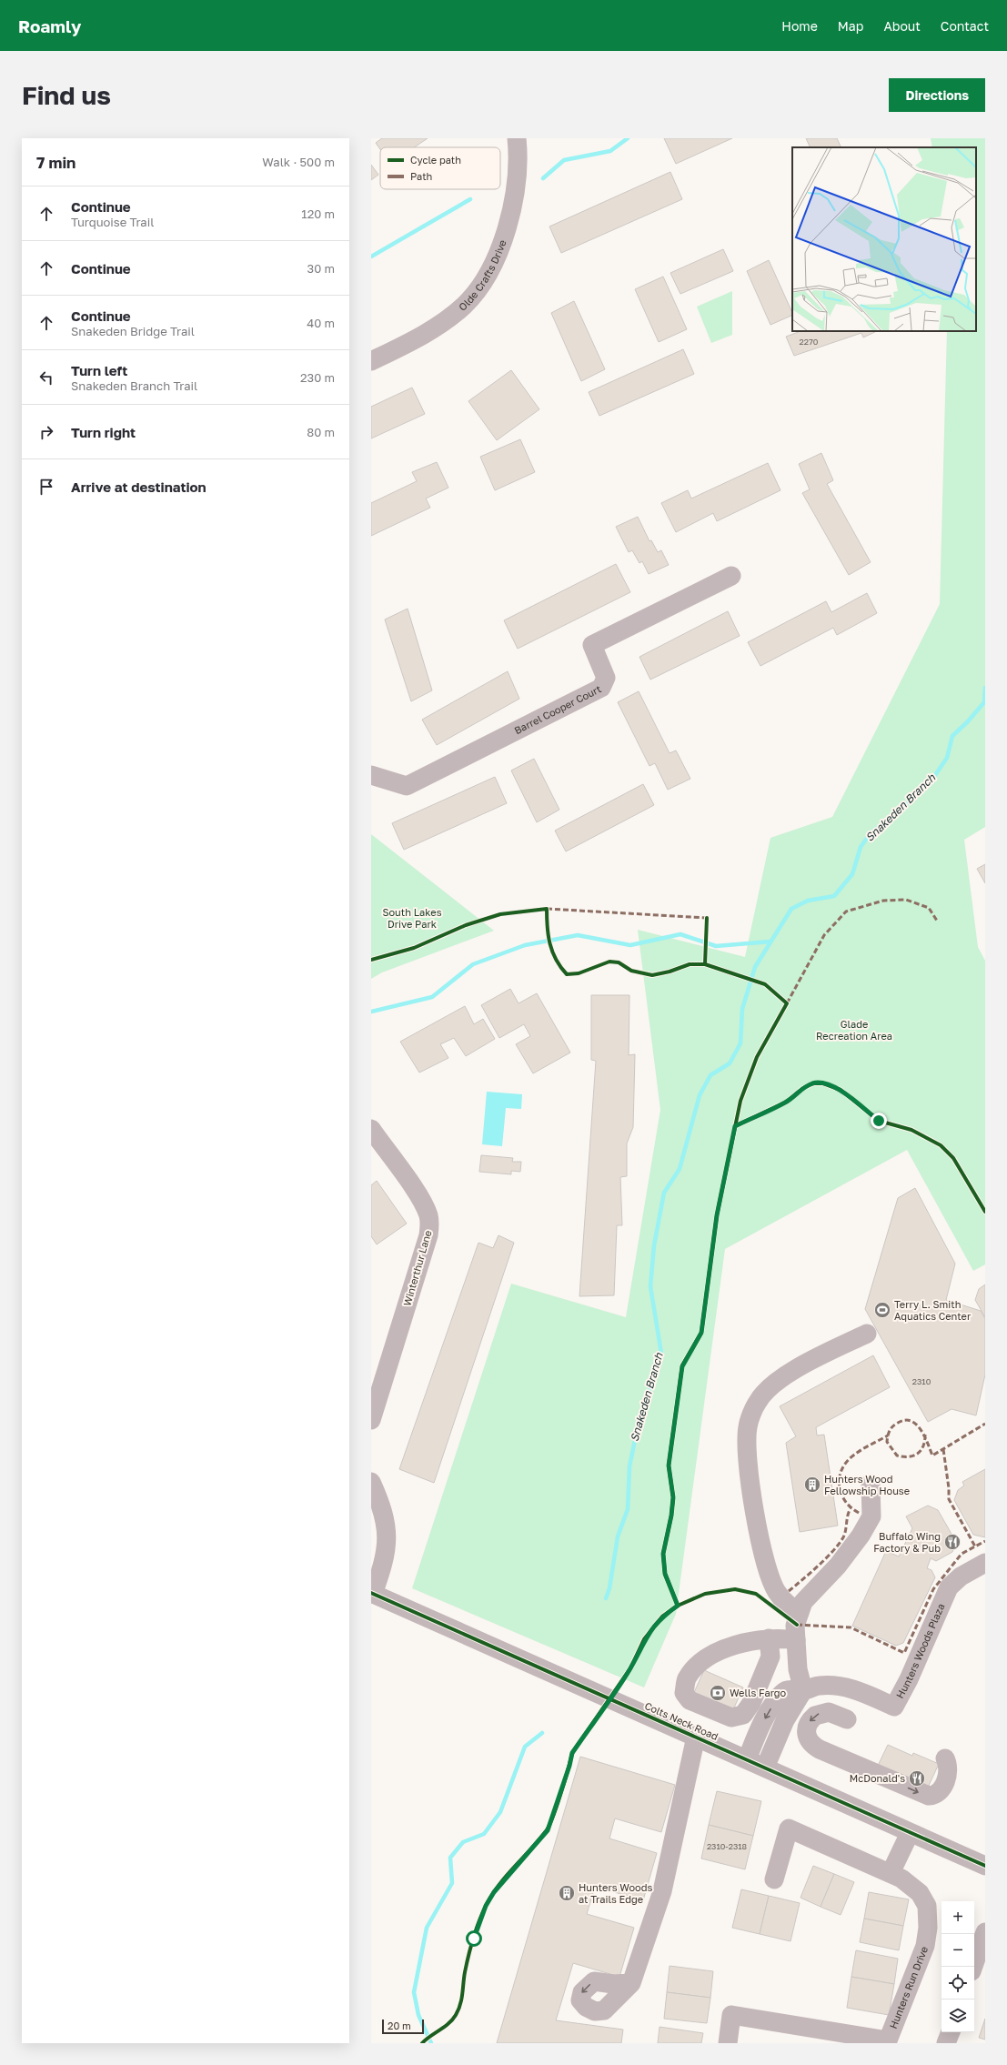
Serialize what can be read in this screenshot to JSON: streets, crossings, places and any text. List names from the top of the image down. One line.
{"streets":{"street":["Olde Crafts Drive","Barrel Cooper Court","Winterthur Lane","Hunters Woods Plaza","Colts Neck Road","Hunters Run Drive"]},"crossings":[["Hunters Woods Plaza","Colts Neck Road"]],"water":["Snakeden Branch"],"parks":["South Lakes Drive Park","Glade Recreation Area"],"places":{"sports":["Terry L. Smith Aquatics Center"],"building":["Hunters Wood Fellowship House","Hunters Woods at Trails Edge"],"restaurant":["Buffalo Wing Factory & Pub","McDonald's"],"bank":["Wells Fargo"]},"house_numbers":["2270","2310","2310-2318"],"legend":["Cycle path","Path"],"scale_bar":"20 m","page":{"header":"Roamly","nav":["Home","Map","About","Contact"],"buttons":"Directions","title":"Find us","heading":["7 min","Walk · 500 m"],"list":[["Continue","Turquoise Trail","120 m"],["Continue","30 m"],["Continue","Snakeden Bridge Trail","40 m"],["Turn left","Snakeden Branch Trail","230 m"],["Turn right","80 m"],"Arrive at destination"],"map_buttons":["+","−"],"scale":"20 m"}}
